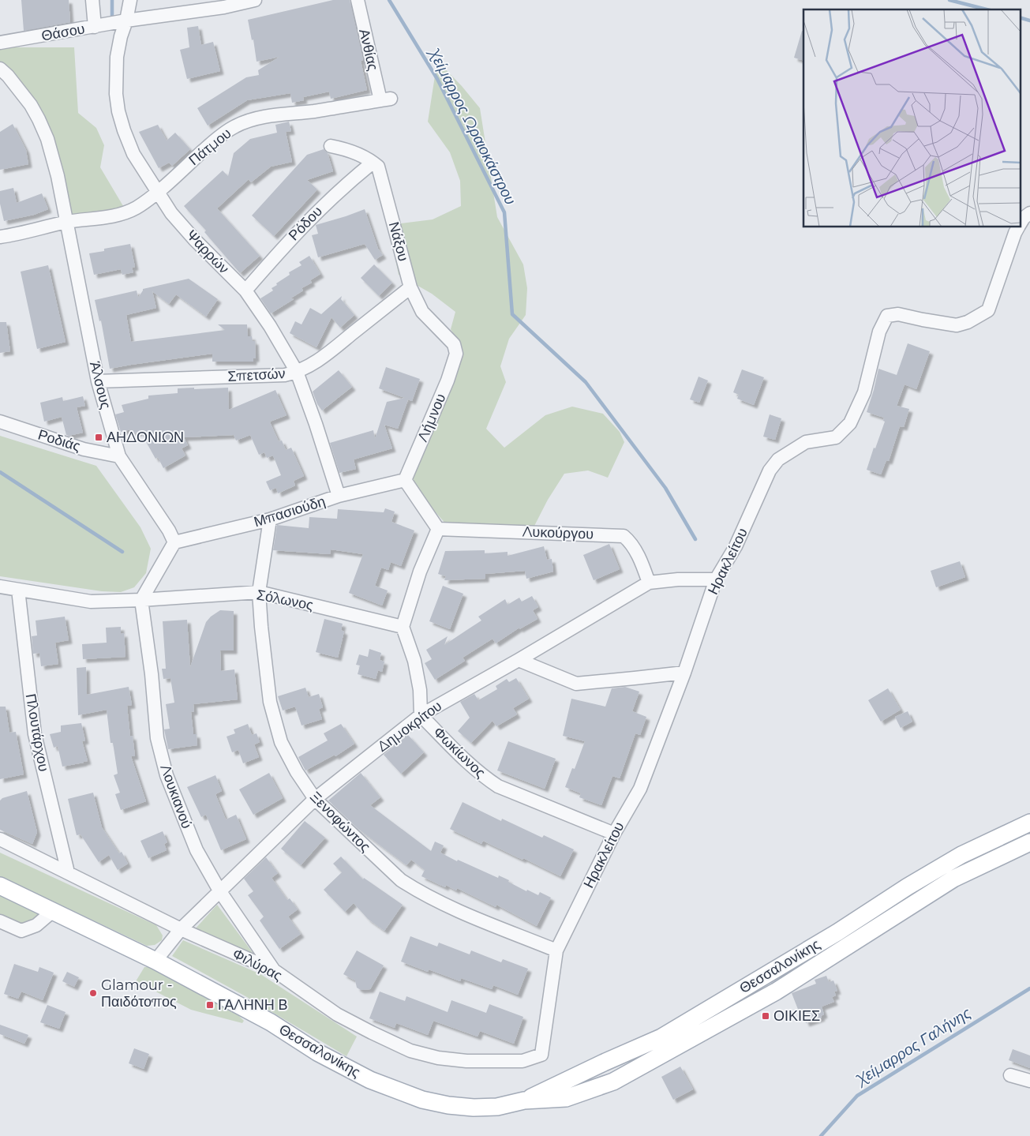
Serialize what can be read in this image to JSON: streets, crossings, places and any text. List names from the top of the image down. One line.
{"streets":{"main road":["Θεσσαλονίκης"],"street":["Θάσου","Ανθίας","Πάτμου","Ρόδου","Νάξου","Ψαρρών","Σπετσών","Άλσους","Λήμνου","Ροδιάς","Μπασιούδη","Λυκούργου","Ηρακλείτου","Σόλωνος","Δημοκρίτου","Πλουτάρχου","Φωκίωνος","Λουκιανού","Ξενοφώντος","Φιλύρας"]},"crossings":[["Θάσου","Ψαρρών"],["Ανθίας","Πάτμου"],["Πάτμου","Ψαρρών"],["Πάτμου","Άλσους"],["Ρόδου","Νάξου"],["Ρόδου","Ψαρρών"],["Νάξου","Σπετσών"],["Νάξου","Λήμνου"],["Ψαρρών","Σπετσών"],["Ψαρρών","Μπασιούδη"],["Σπετσών","Άλσους"],["Άλσους","Ροδιάς"],["Άλσους","Μπασιούδη"],["Λήμνου","Μπασιούδη"],["Μπασιούδη","Ξενοφώντος"],["Λυκούργου","Δημοκρίτου"],["Ηρακλείτου","Δημοκρίτου"],["Ηρακλείτου","Φωκίωνος"],["Ηρακλείτου","Ξενοφώντος"],["Ηρακλείτου","Φιλύρας"],["Σόλωνος","Λουκιανού"],["Σόλωνος","Ξενοφώντος"],["Δημοκρίτου","Φωκίωνος"],["Δημοκρίτου","Λουκιανού"],["Δημοκρίτου","Ξενοφώντος"],["Δημοκρίτου","Φιλύρας"],["Δημοκρίτου","Θεσσαλονίκης"],["Πλουτάρχου","Φιλύρας"],["Λουκιανού","Φιλύρας"]],"water":["Χείμαρρος Ωραιοκάστρου","Χείμαρρος Γαλήνης"],"places":{"transit":["ΑΗΔΟΝΙΩΝ","ΓΑΛΗΝΗ Β","ΟΙΚΙΕΣ"],"other":["Glamour - Παιδότοπος"]}}
